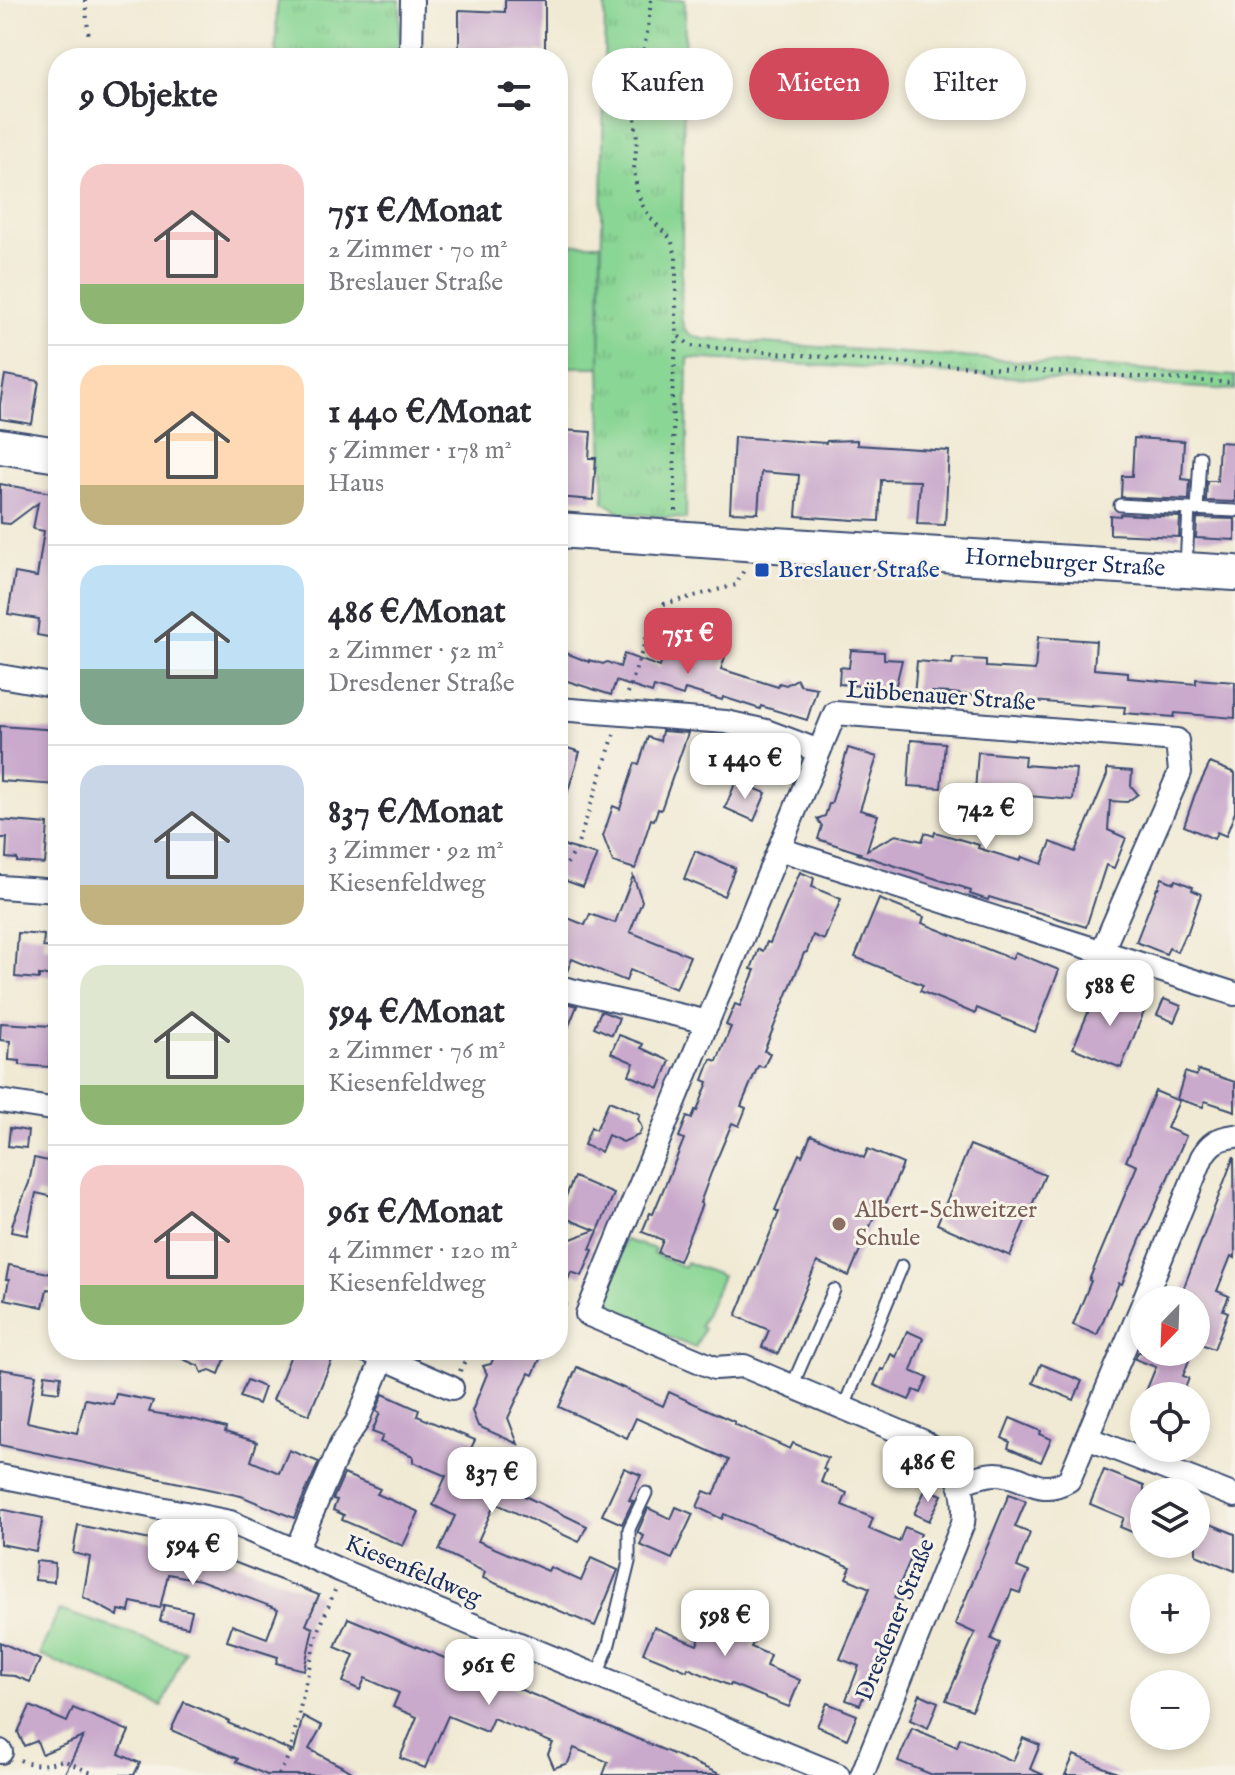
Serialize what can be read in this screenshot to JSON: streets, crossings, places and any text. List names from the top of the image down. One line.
{"streets":{"main road":["Horneburger Straße"],"street":["Lübbenauer Straße","Kiesenfeldweg","Dresdener Straße"]},"places":{"transit":["Breslauer Straße"],"other":["Albert-Schweitzer Schule"]},"north":"bottom left","page":{"chip":["Kaufen","Mieten","Filter"],"heading":"9 Objekte","list":[{"name":"751 €/Monat","note":"2 Zimmer · 70 m² · Breslauer Straße"},{"name":"1 440 €/Monat","note":"5 Zimmer · 178 m² · Haus"},{"name":"486 €/Monat","note":"2 Zimmer · 52 m² · Dresdener Straße"},{"name":"837 €/Monat","note":"3 Zimmer · 92 m² · Kiesenfeldweg"},{"name":"594 €/Monat","note":"2 Zimmer · 76 m² · Kiesenfeldweg"},{"name":"961 €/Monat","note":"4 Zimmer · 120 m² · Kiesenfeldweg"}],"price":["751 €","1 440 €","742 €","588 €","486 €","837 €","594 €","598 €","961 €"],"map_buttons":["+","−"]}}
